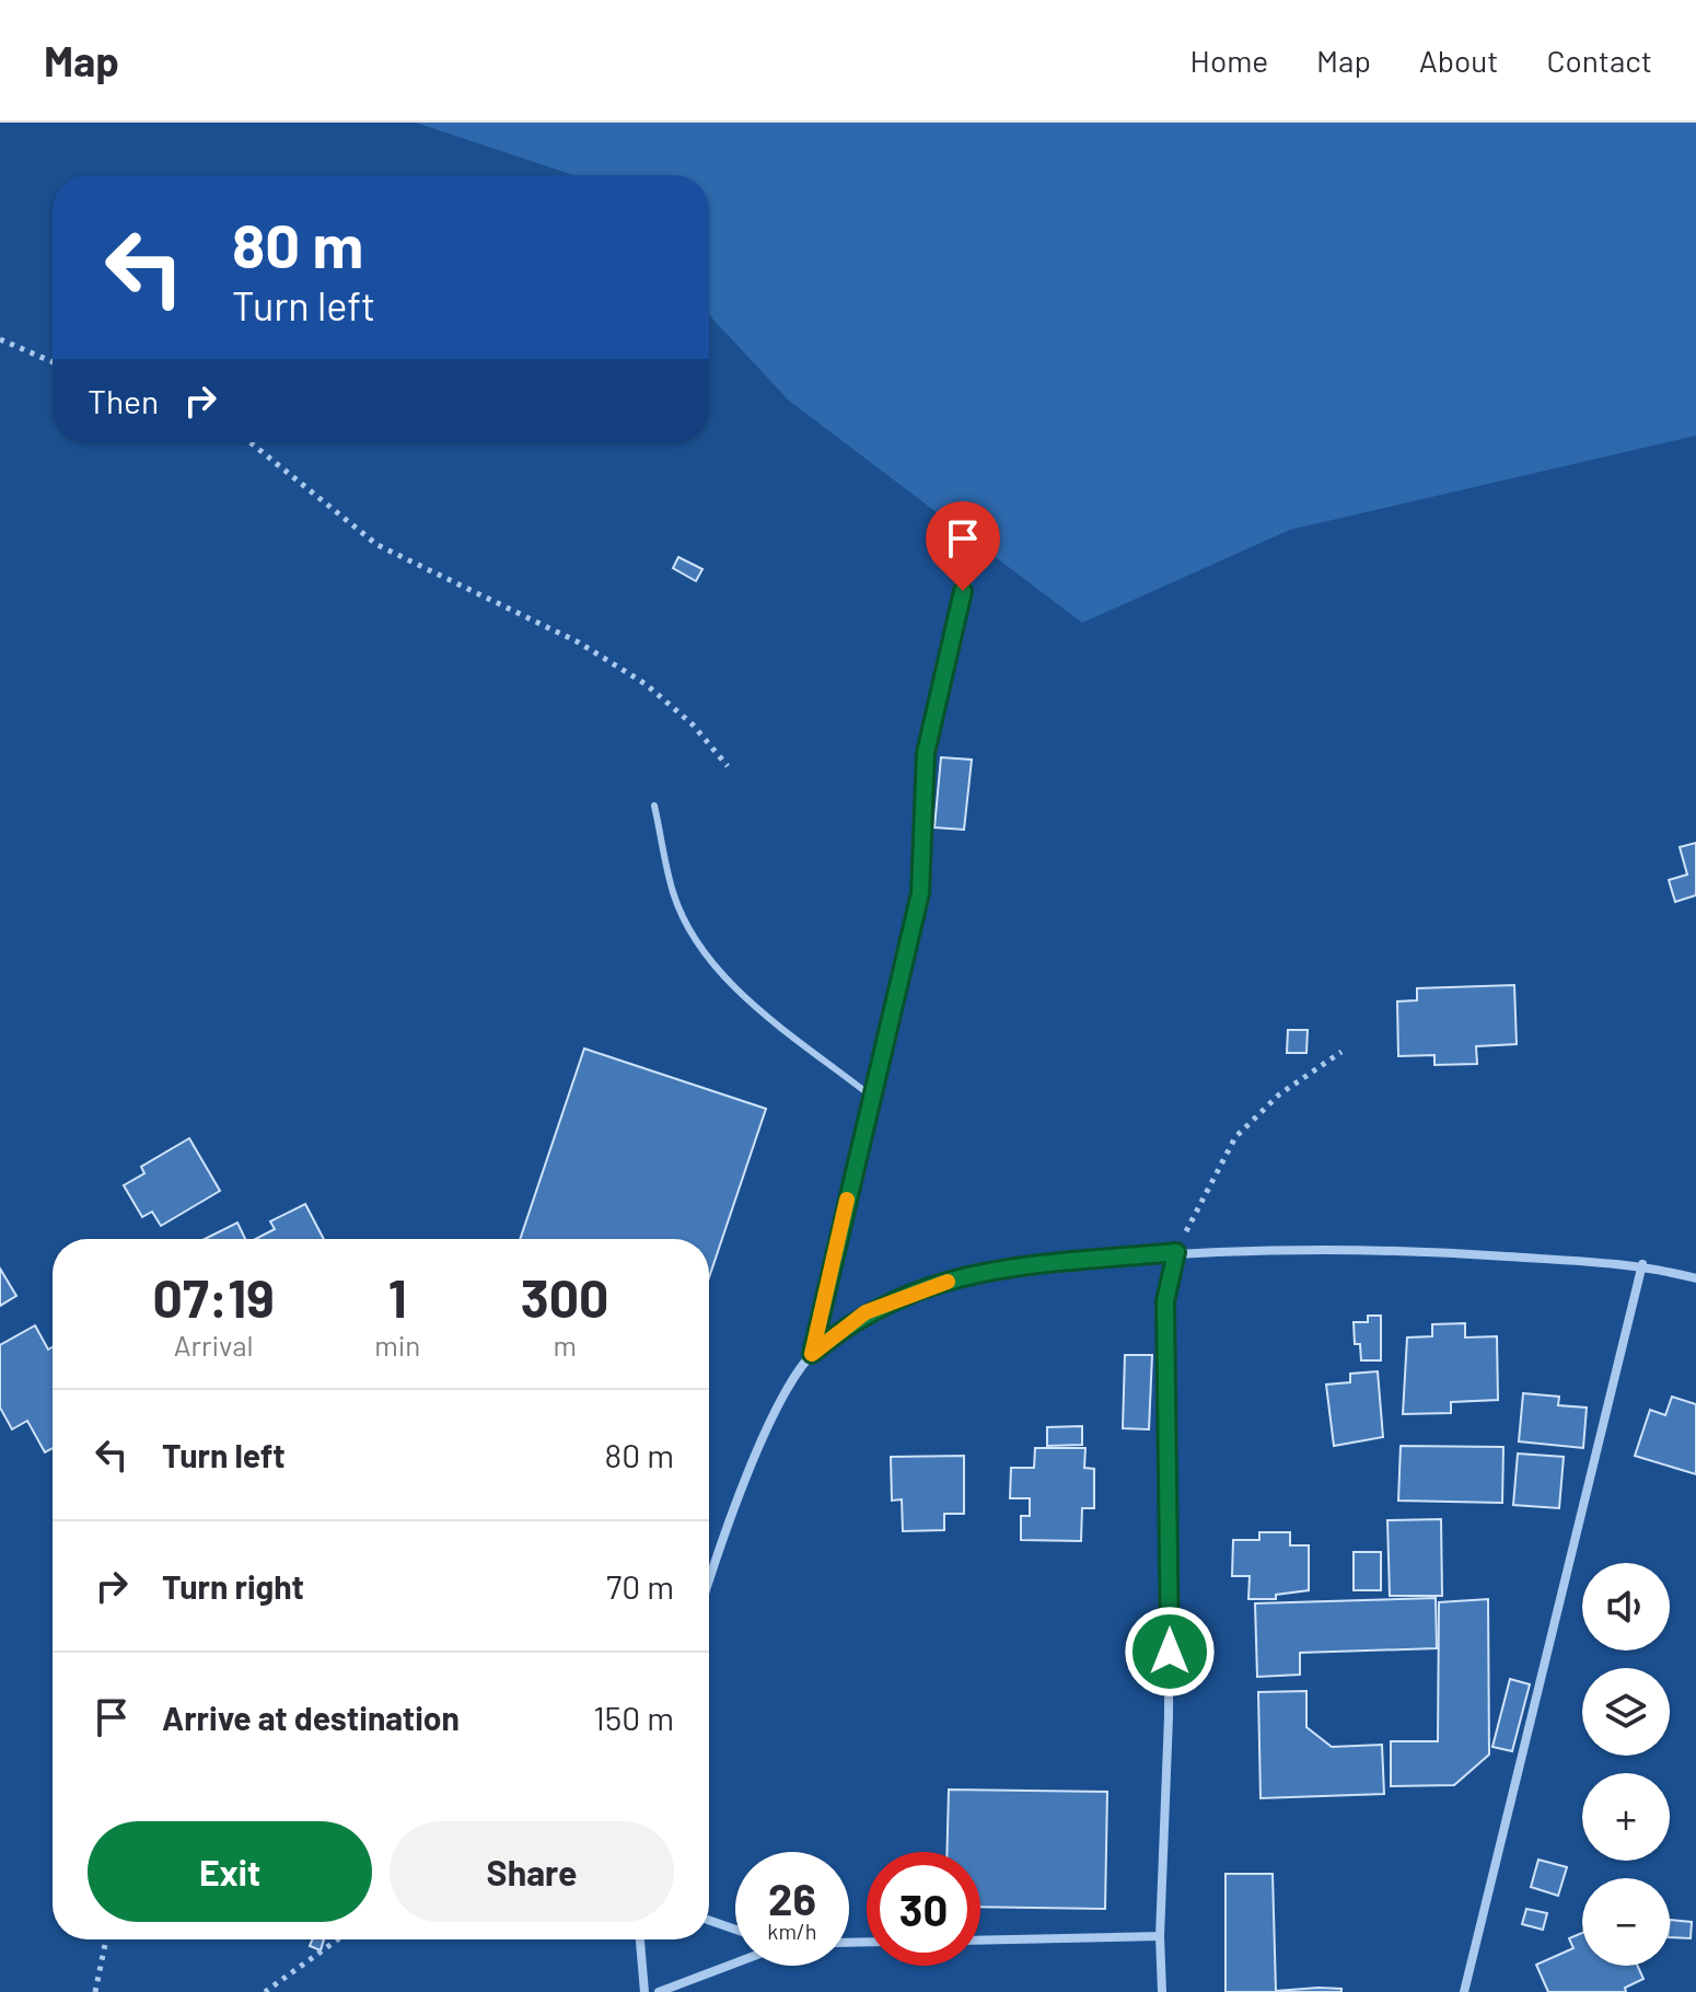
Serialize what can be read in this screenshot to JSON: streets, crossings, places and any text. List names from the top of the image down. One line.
{"page":{"header":"Map","nav":["Home","Map","About","Contact"],"turn":["80 m","Turn left"],"then":"Then","eta":["07:19","Arrival","1","min","300","m"],"list":[{"name":"Turn left","value":"80 m"},{"name":"Turn right","value":"70 m"},{"name":"Arrive at destination","value":"150 m"}],"map_buttons":["+","−"],"buttons":["Exit","Share"],"speed":"26 km/h","limit":"30"}}
